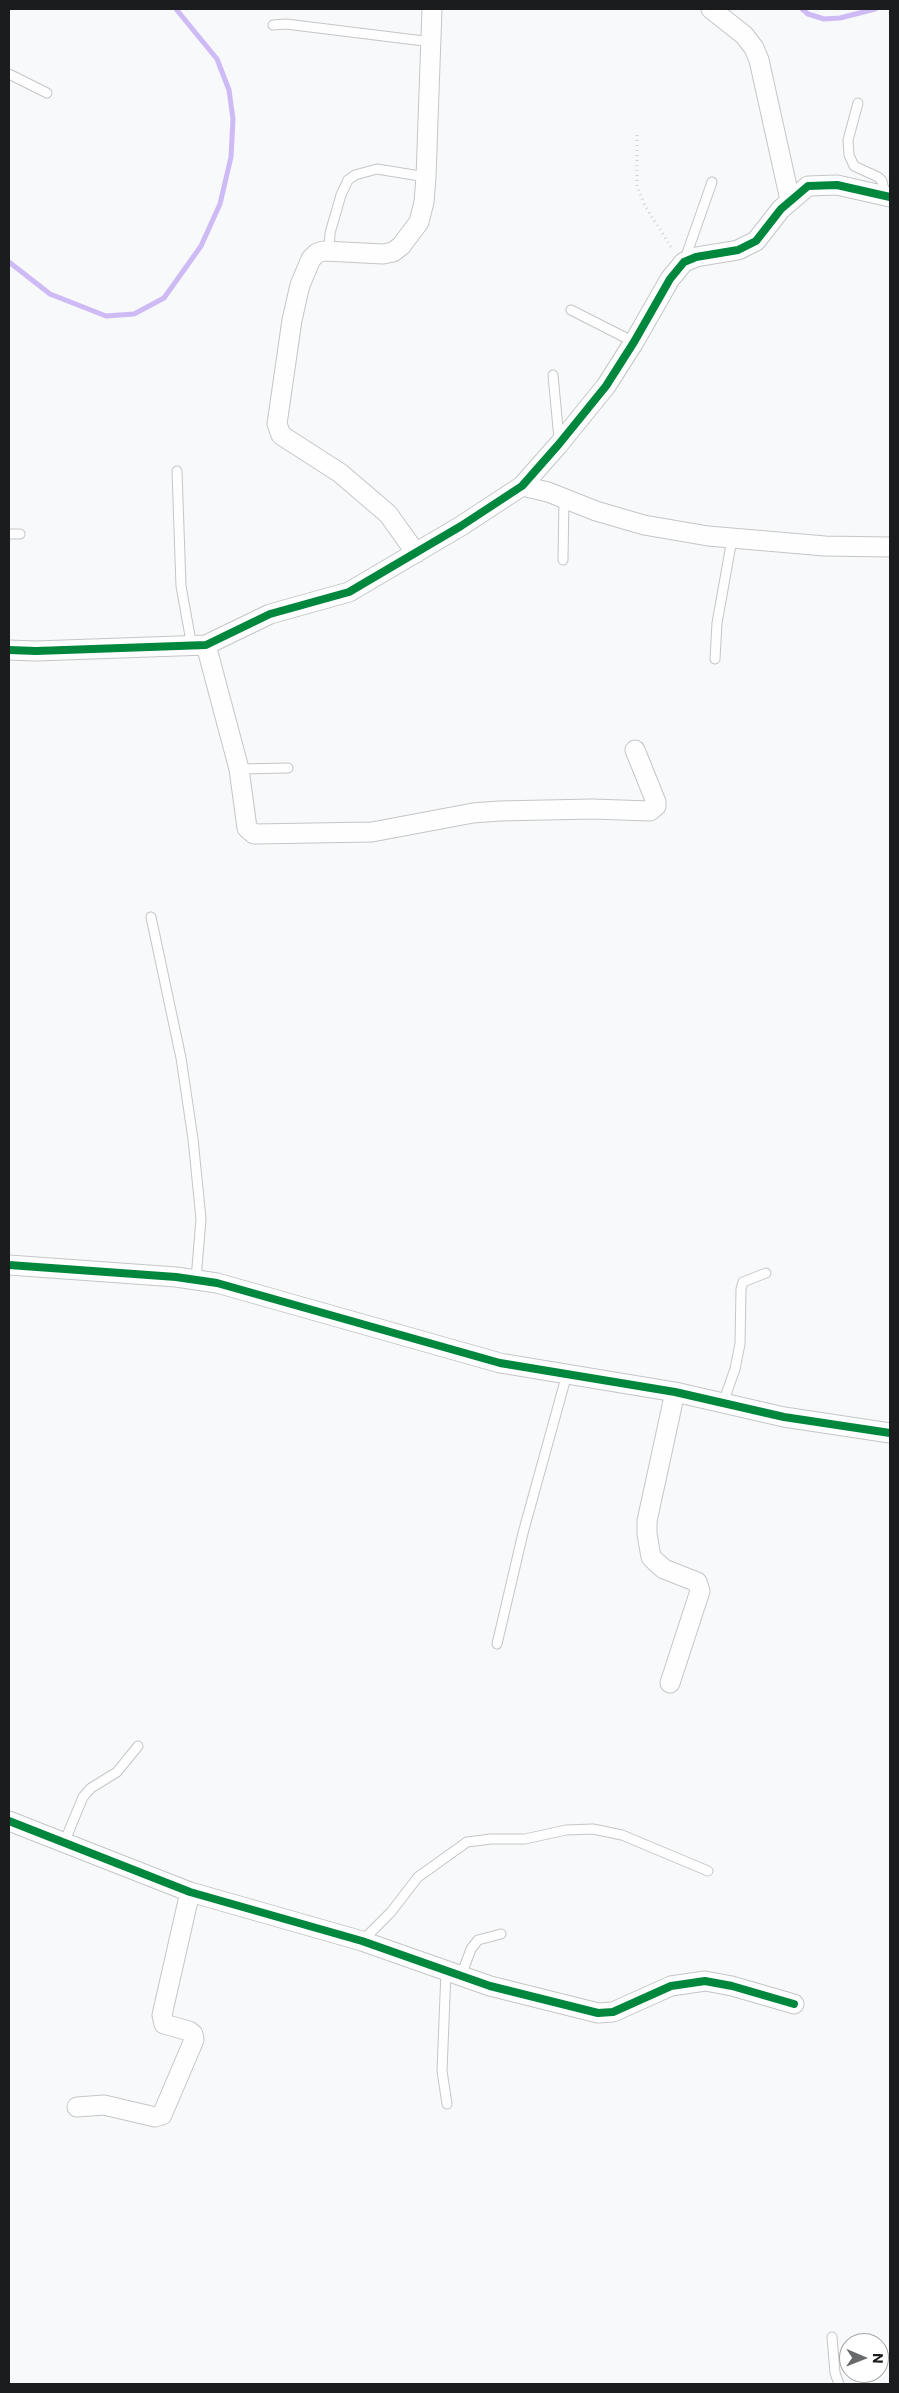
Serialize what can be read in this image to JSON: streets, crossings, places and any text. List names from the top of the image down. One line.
{"north":"right"}
